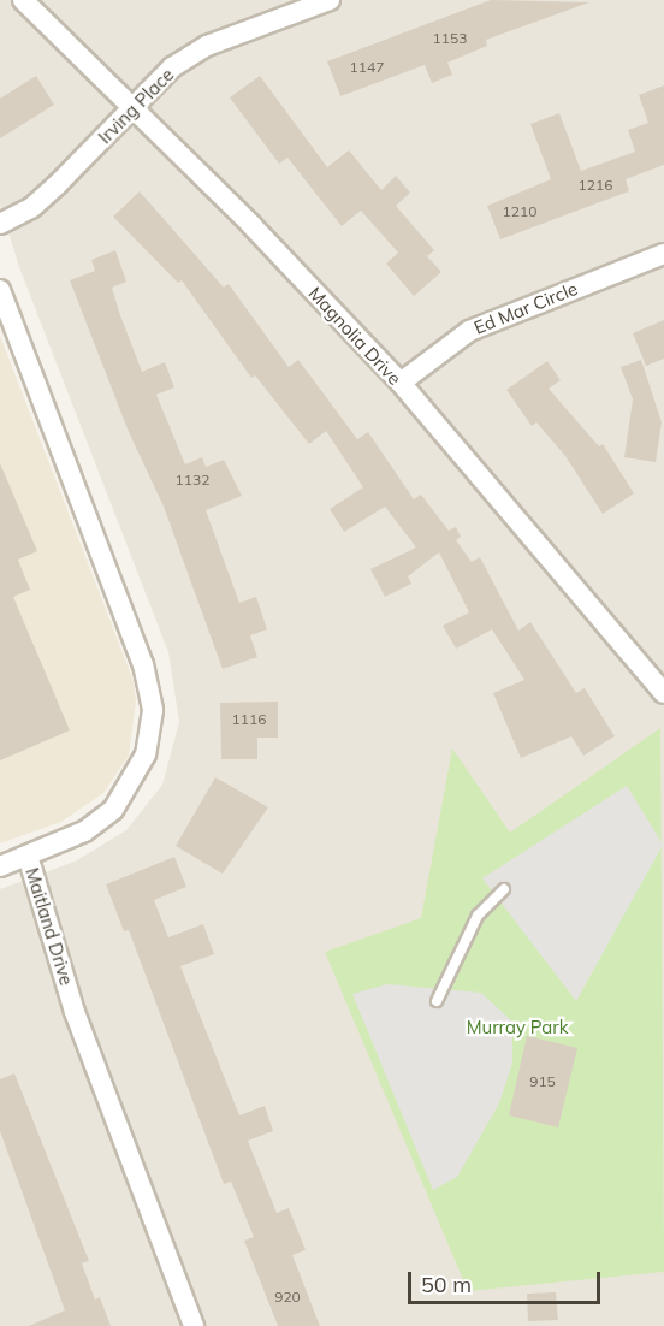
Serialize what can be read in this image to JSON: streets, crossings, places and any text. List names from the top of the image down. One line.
{"streets":{"street":["Irving Place","Ed Mar Circle","Magnolia Drive","Maitland Drive"]},"crossings":[["Irving Place","Magnolia Drive"],["Ed Mar Circle","Magnolia Drive"]],"parks":["Murray Park"],"house_numbers":["1153","1147","1216","1210","1132","1116","915","920"],"scale_bar":"50 m"}
